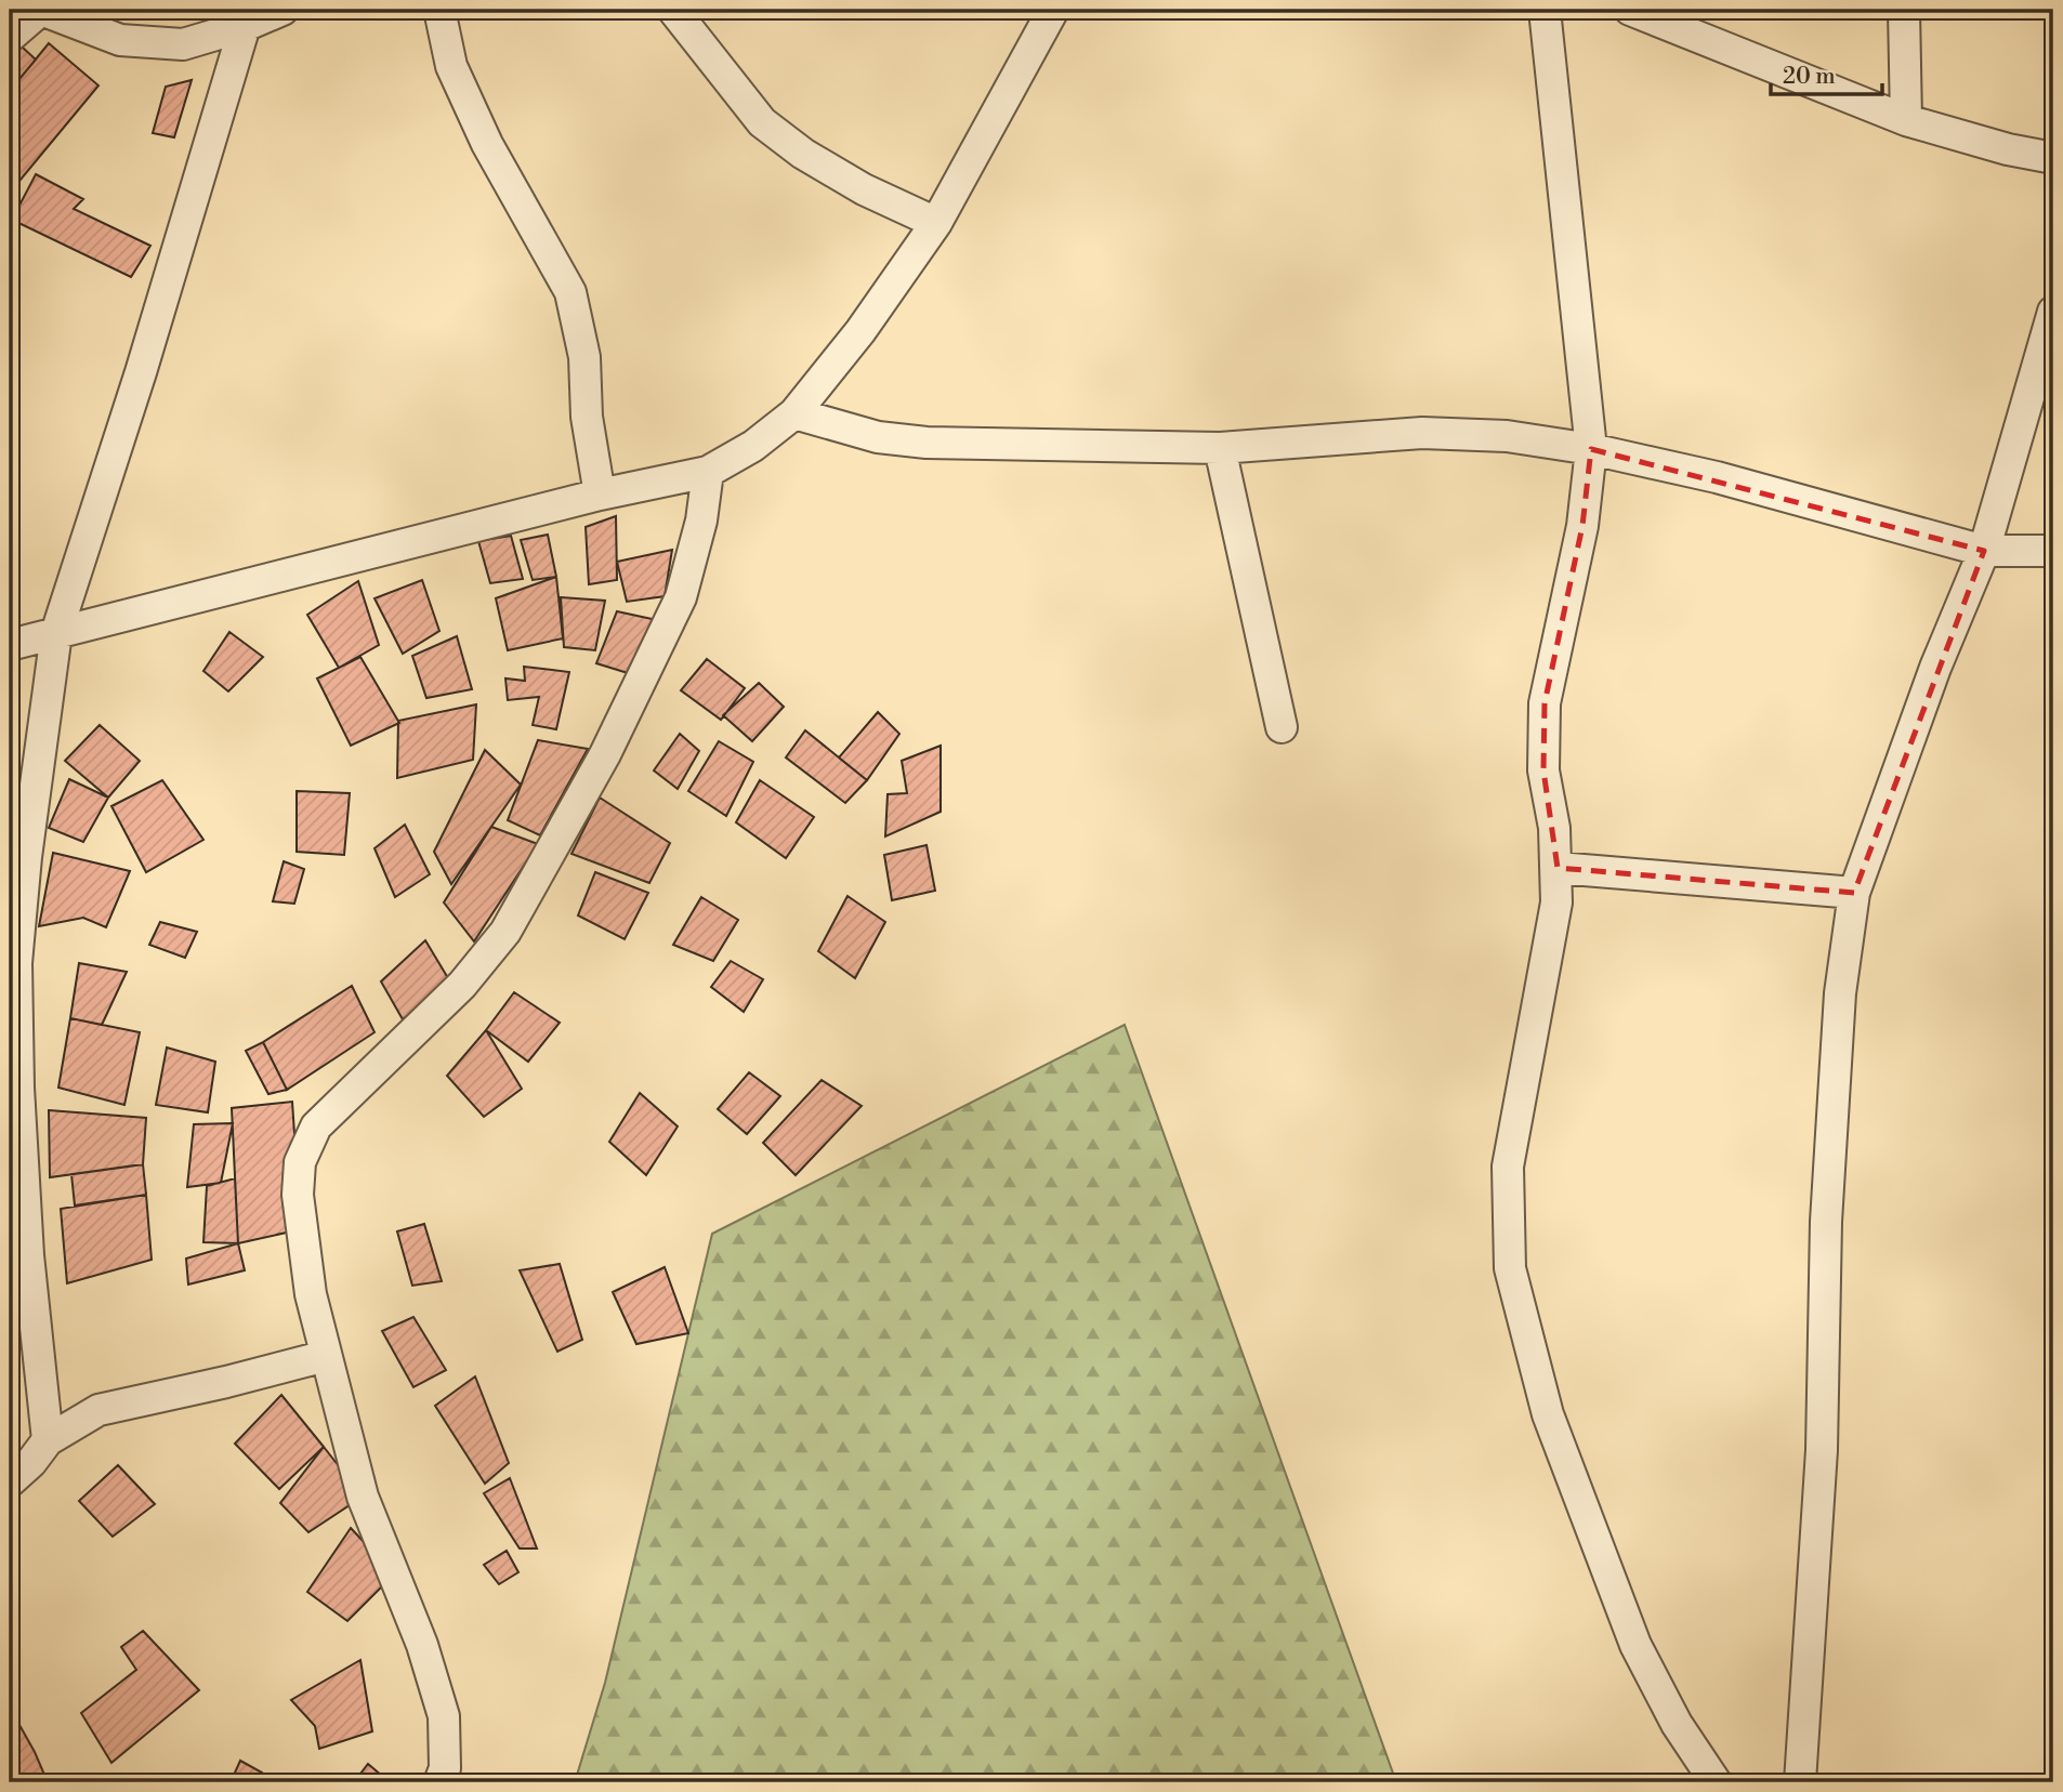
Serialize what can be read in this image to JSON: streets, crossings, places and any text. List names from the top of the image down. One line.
{"scale_bar":"20 m"}
